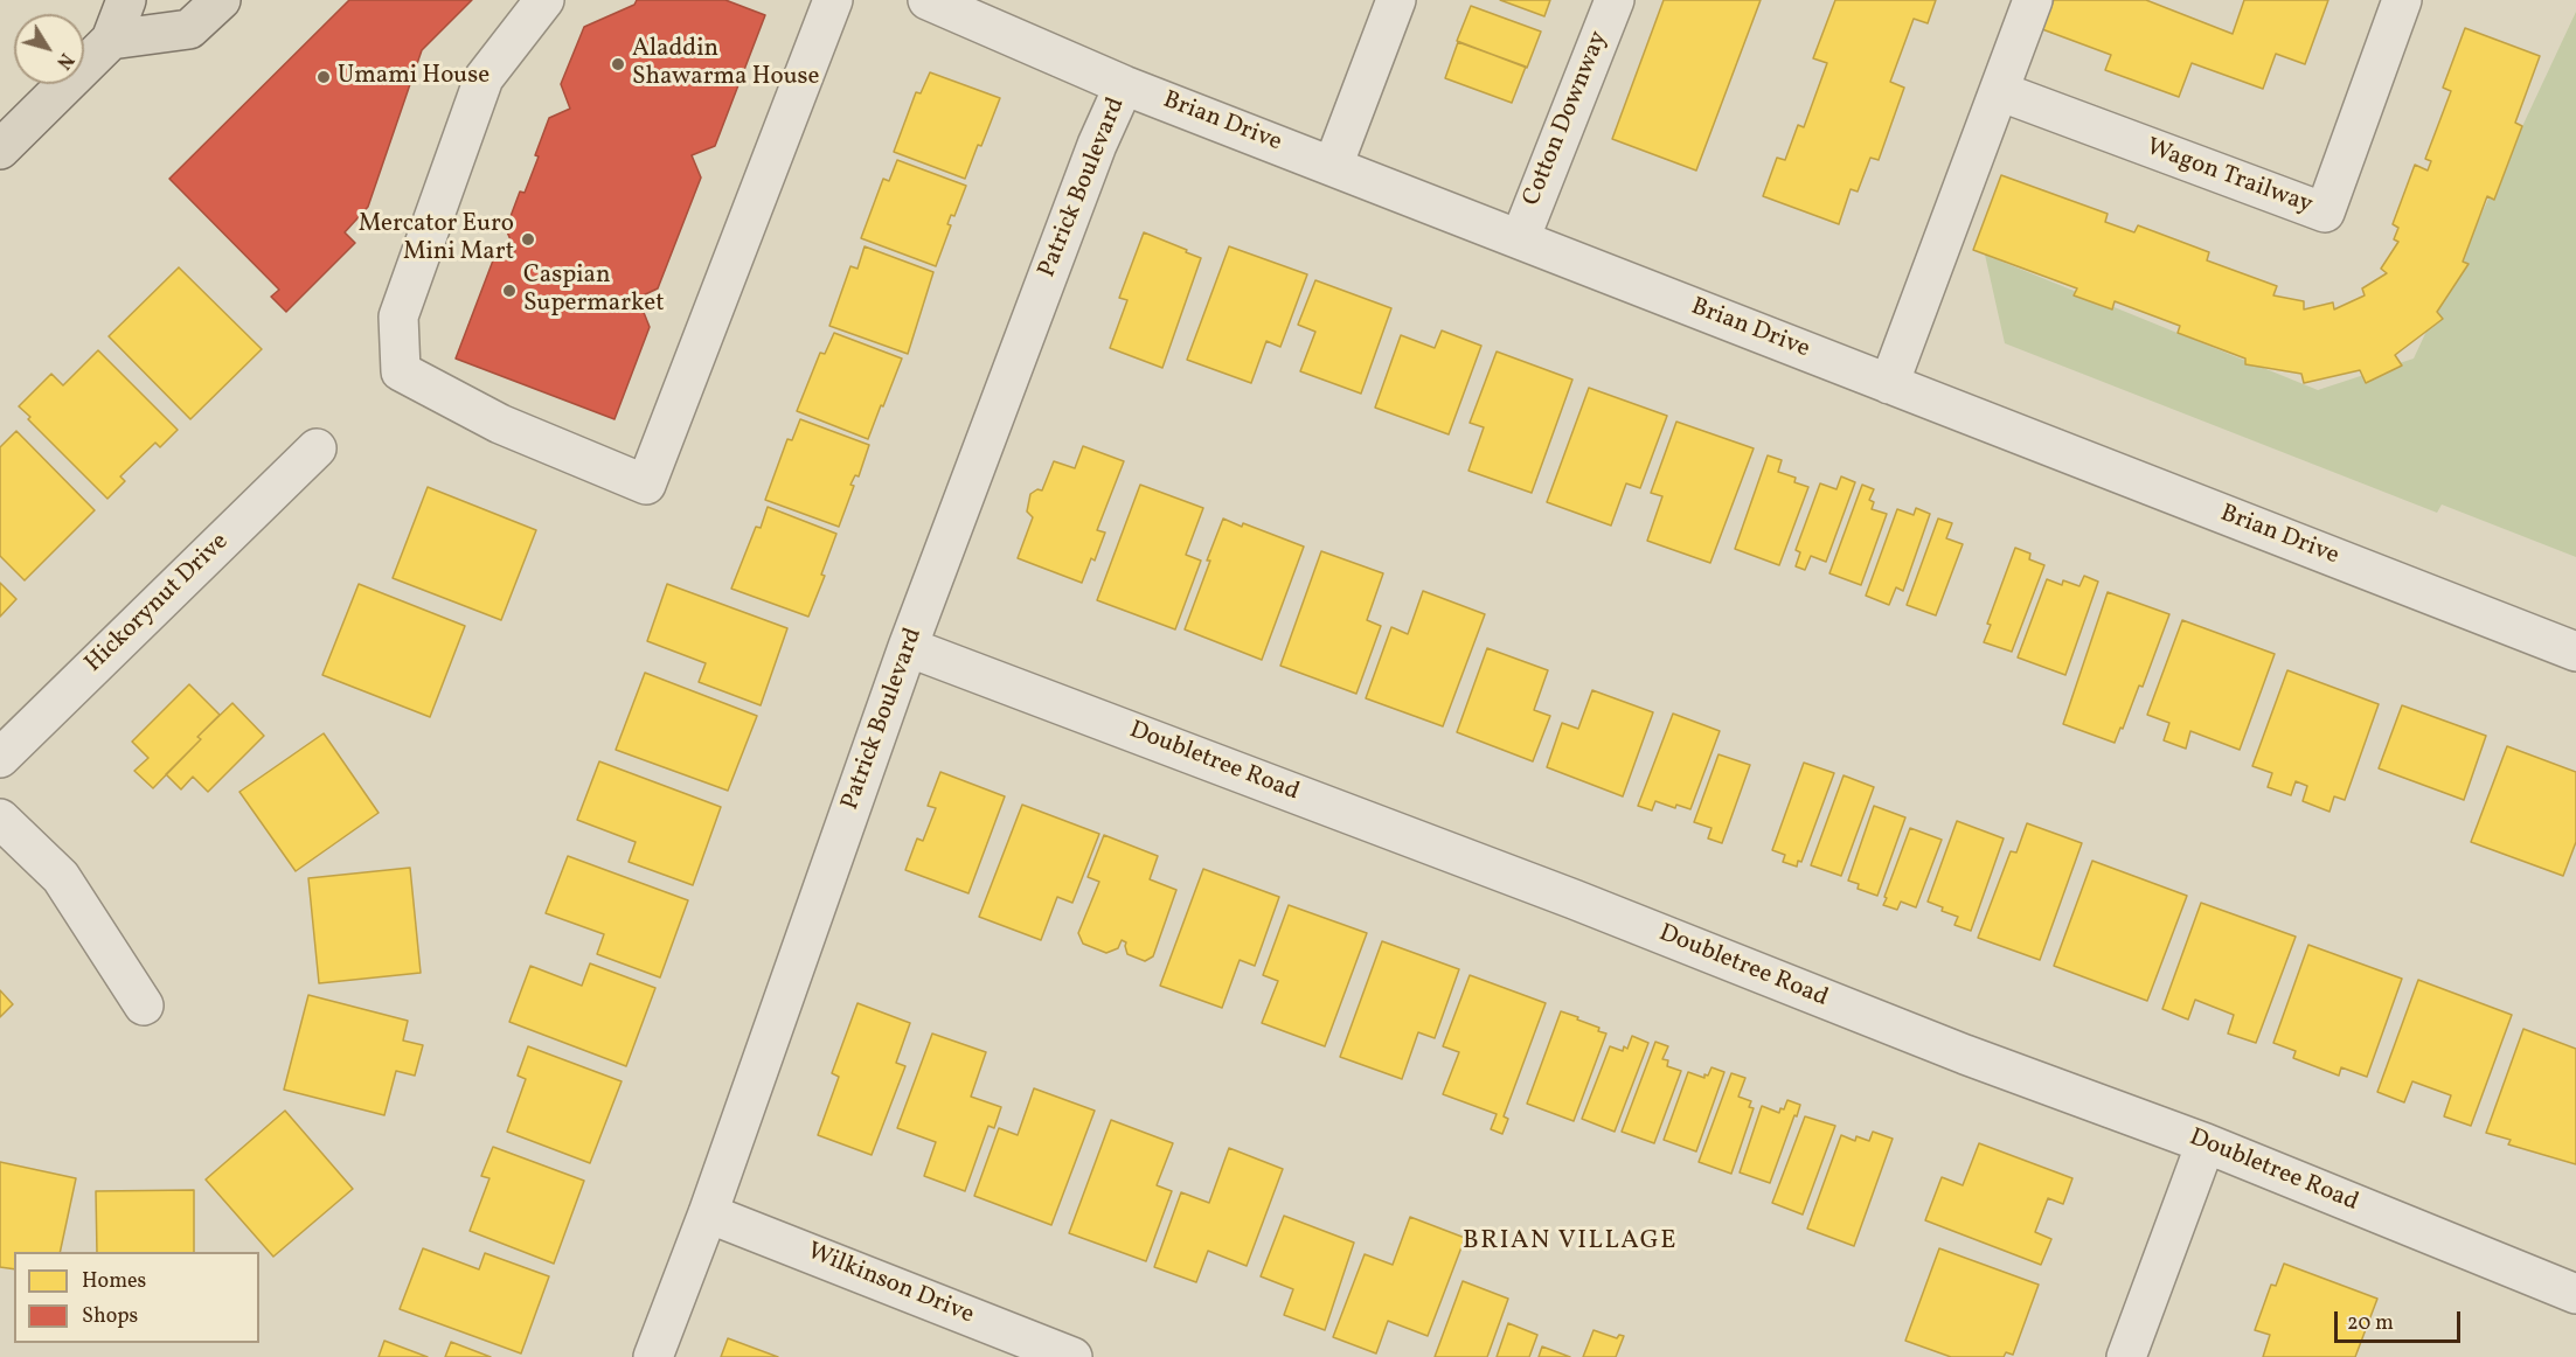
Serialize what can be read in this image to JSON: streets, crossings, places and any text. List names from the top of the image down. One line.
{"streets":{"street":["Cotton Downway","Brian Drive","Wagon Trailway","Patrick Boulevard","Hickorynut Drive","Doubletree Road","Wilkinson Drive"]},"crossings":[["Cotton Downway","Brian Drive"],["Brian Drive","Patrick Boulevard"],["Patrick Boulevard","Doubletree Road"],["Patrick Boulevard","Wilkinson Drive"]],"districts":["BRIAN VILLAGE"],"places":["Aladdin Shawarma House","Umami House","Mercator Euro Mini Mart","Caspian Supermarket"],"legend":["Homes","Shops"],"scale_bar":"20 m","north":"bottom right"}
